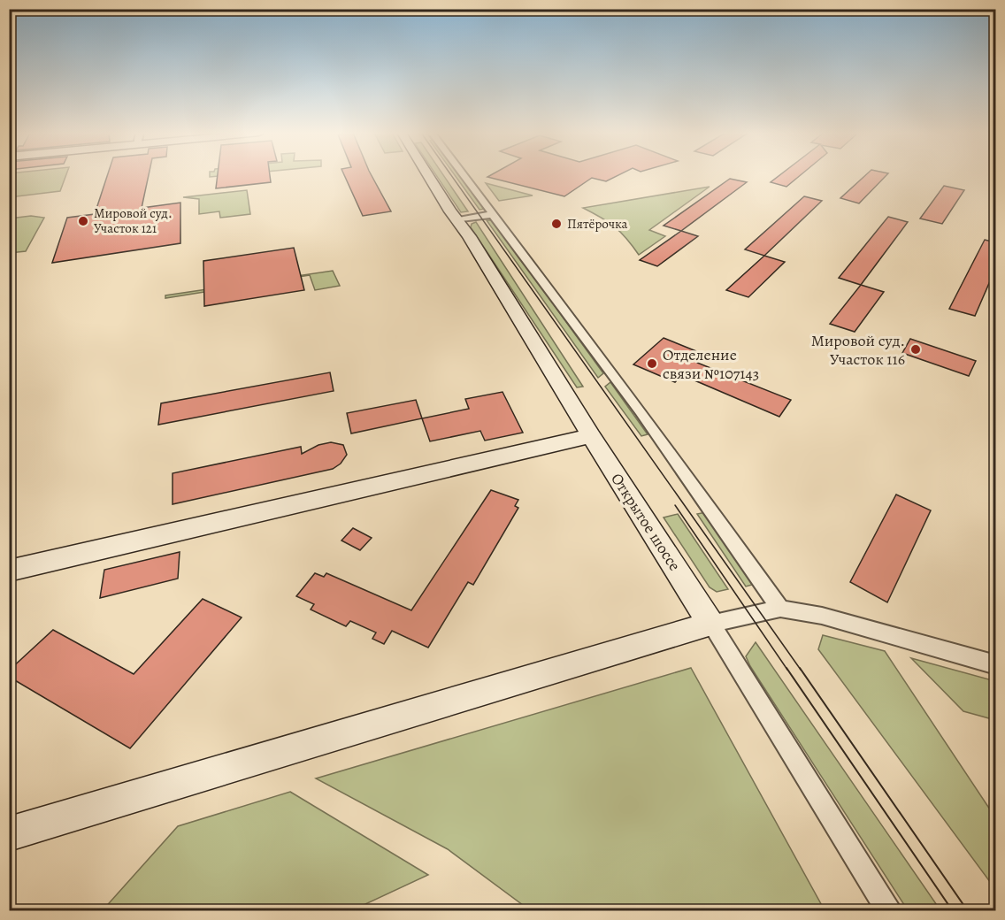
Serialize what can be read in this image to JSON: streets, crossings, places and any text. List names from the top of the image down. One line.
{"streets":{"street":["Открытое шоссе"]},"places":["Мировой суд. Участок 121","Пятёрочка","Мировой суд. Участок 116","Отделение связи №107143"]}
